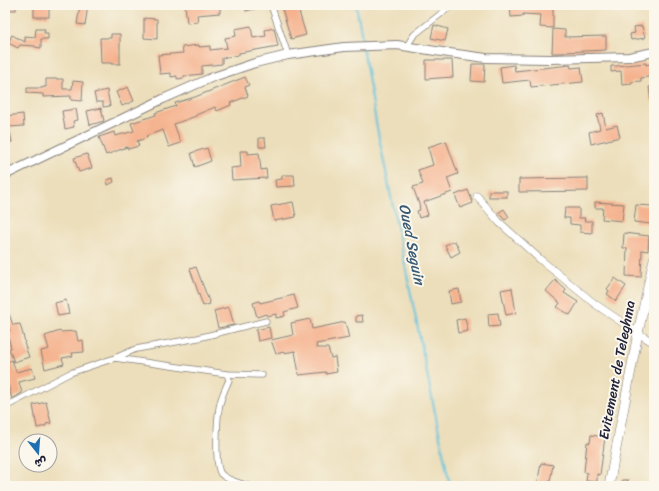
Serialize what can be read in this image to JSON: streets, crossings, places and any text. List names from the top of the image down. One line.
{"streets":{"main road":["Evitement de Teleghma"]},"water":["Oued Seguin"],"north":"bottom"}
